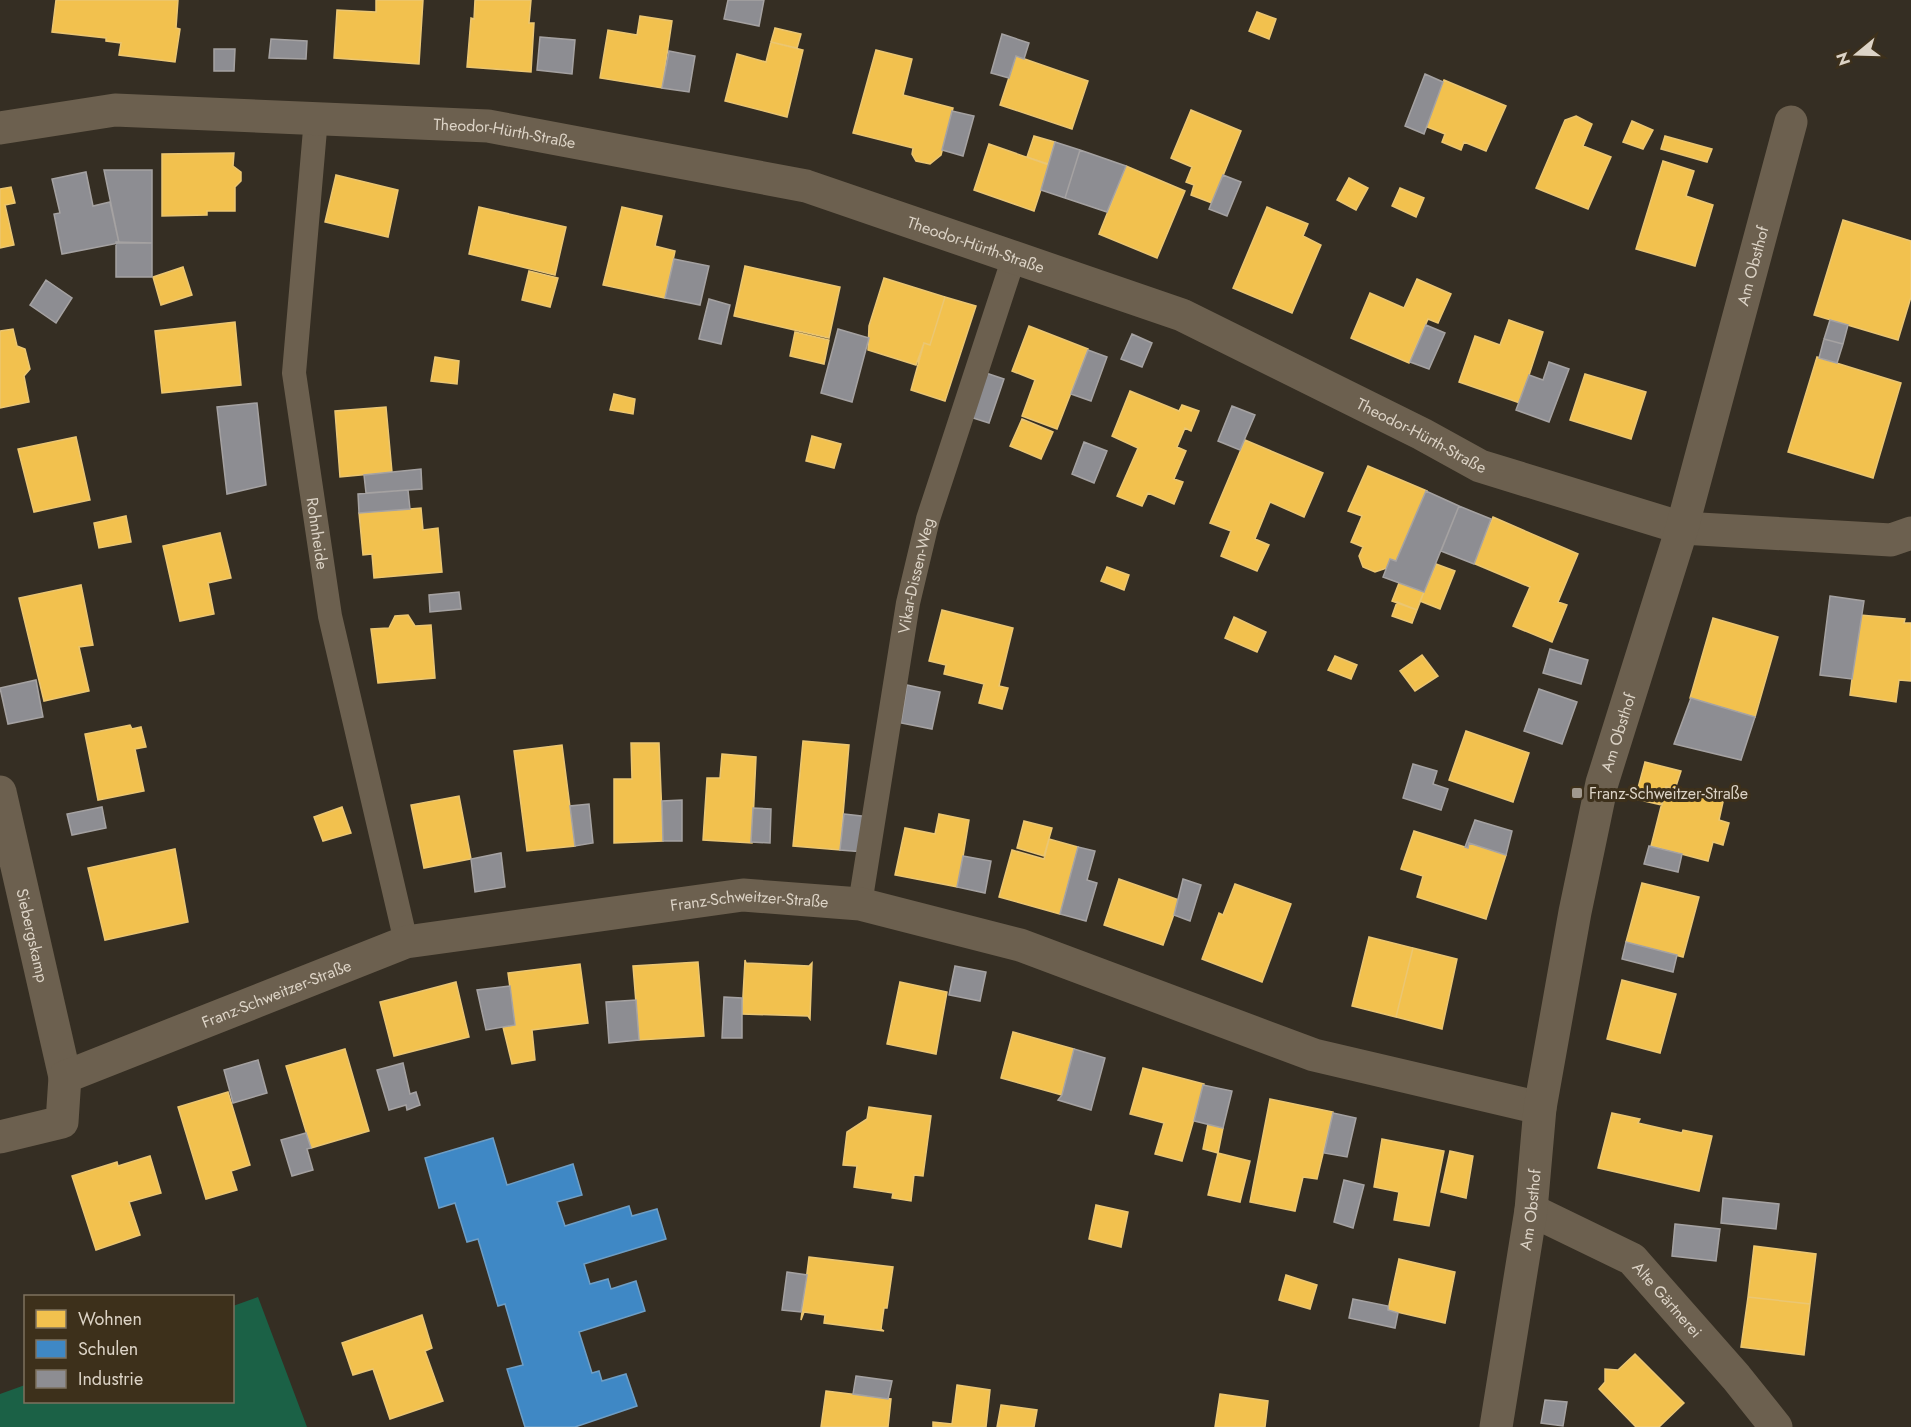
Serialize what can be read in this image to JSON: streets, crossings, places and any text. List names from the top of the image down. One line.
{"streets":{"street":["Theodor-Hürth-Straße","Am Obsthof","Franz-Schweitzer-Straße","Siebergskamp","Alte Gärtnerei"],"lane":["Rohnheide","Vikar-Dissen-Weg"]},"crossings":[["Theodor-Hürth-Straße","Am Obsthof"],["Theodor-Hürth-Straße","Rohnheide"],["Theodor-Hürth-Straße","Vikar-Dissen-Weg"],["Am Obsthof","Franz-Schweitzer-Straße"],["Am Obsthof","Alte Gärtnerei"],["Rohnheide","Franz-Schweitzer-Straße"],["Vikar-Dissen-Weg","Franz-Schweitzer-Straße"],["Franz-Schweitzer-Straße","Siebergskamp"]],"places":{"transit":["Franz-Schweitzer-Straße"]},"legend":["Wohnen","Schulen","Industrie"],"north":"left"}
